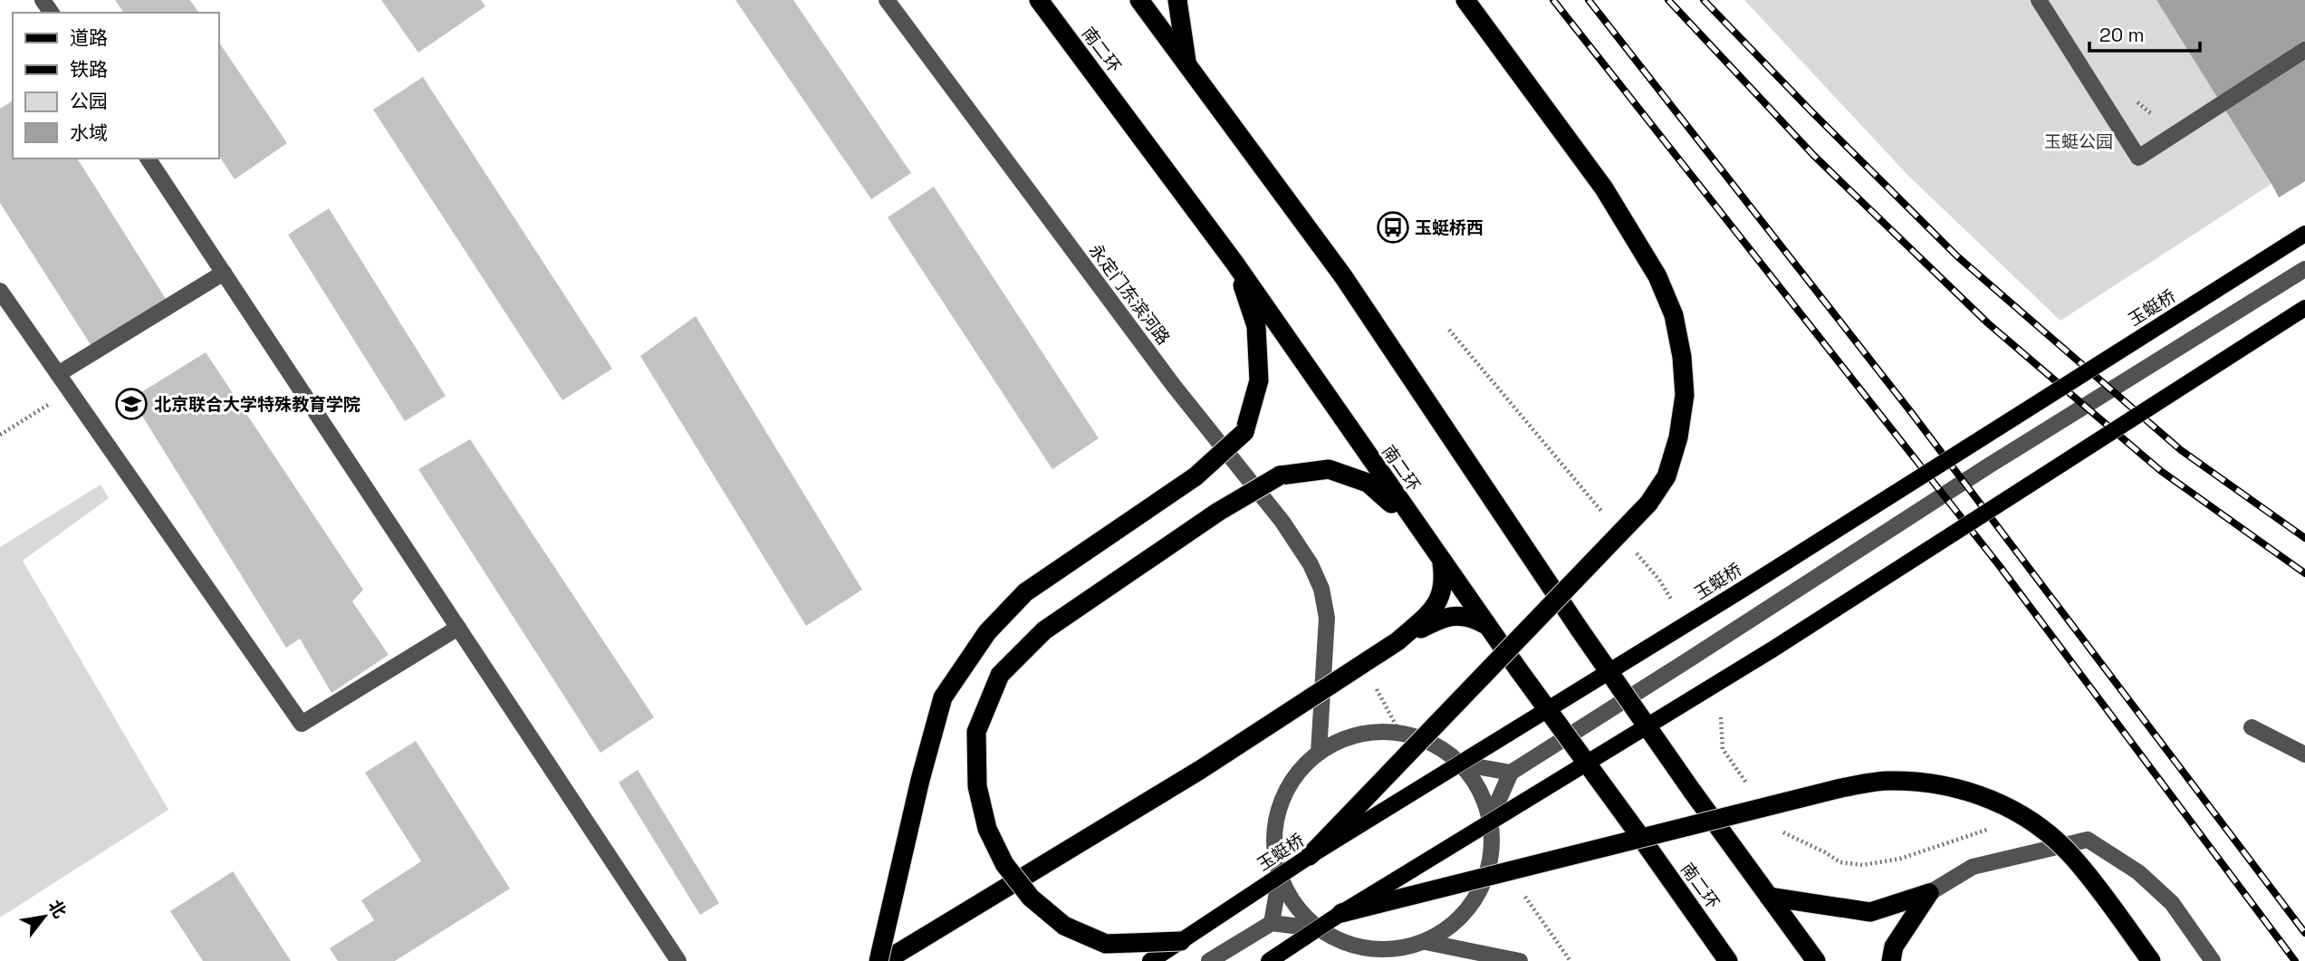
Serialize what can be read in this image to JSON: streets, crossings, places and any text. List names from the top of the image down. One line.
{"streets":{"highway":["南二环"],"main road":["玉蜓桥"],"street":["永定门东滨河路"]},"parks":["玉蜓公园"],"places":{"bus stop":["玉蜓桥西"],"school or university":["北京联合大学特殊教育学院"]},"legend":["道路","铁路","公园","水域"],"scale_bar":"20 m","north":"top right"}
